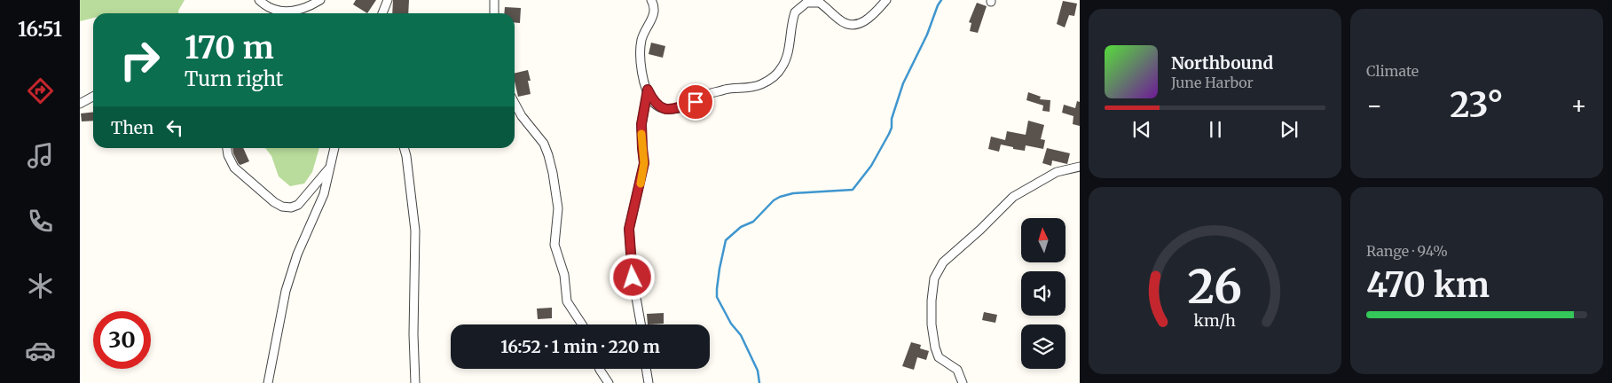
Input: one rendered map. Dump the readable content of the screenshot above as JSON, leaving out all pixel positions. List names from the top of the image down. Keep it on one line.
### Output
{"north":"top","page":{"tabs":"16:51","tile":["Climate",["Range · 94%","470 km"]],"turn":["170 m","Turn right"],"song":["Northbound","June Harbor"],"heat":["−","23°","+"],"then":"Then","limit":"30","trip":"16:52 · 1 min · 220 m","gauge":["26","km/h"]}}
